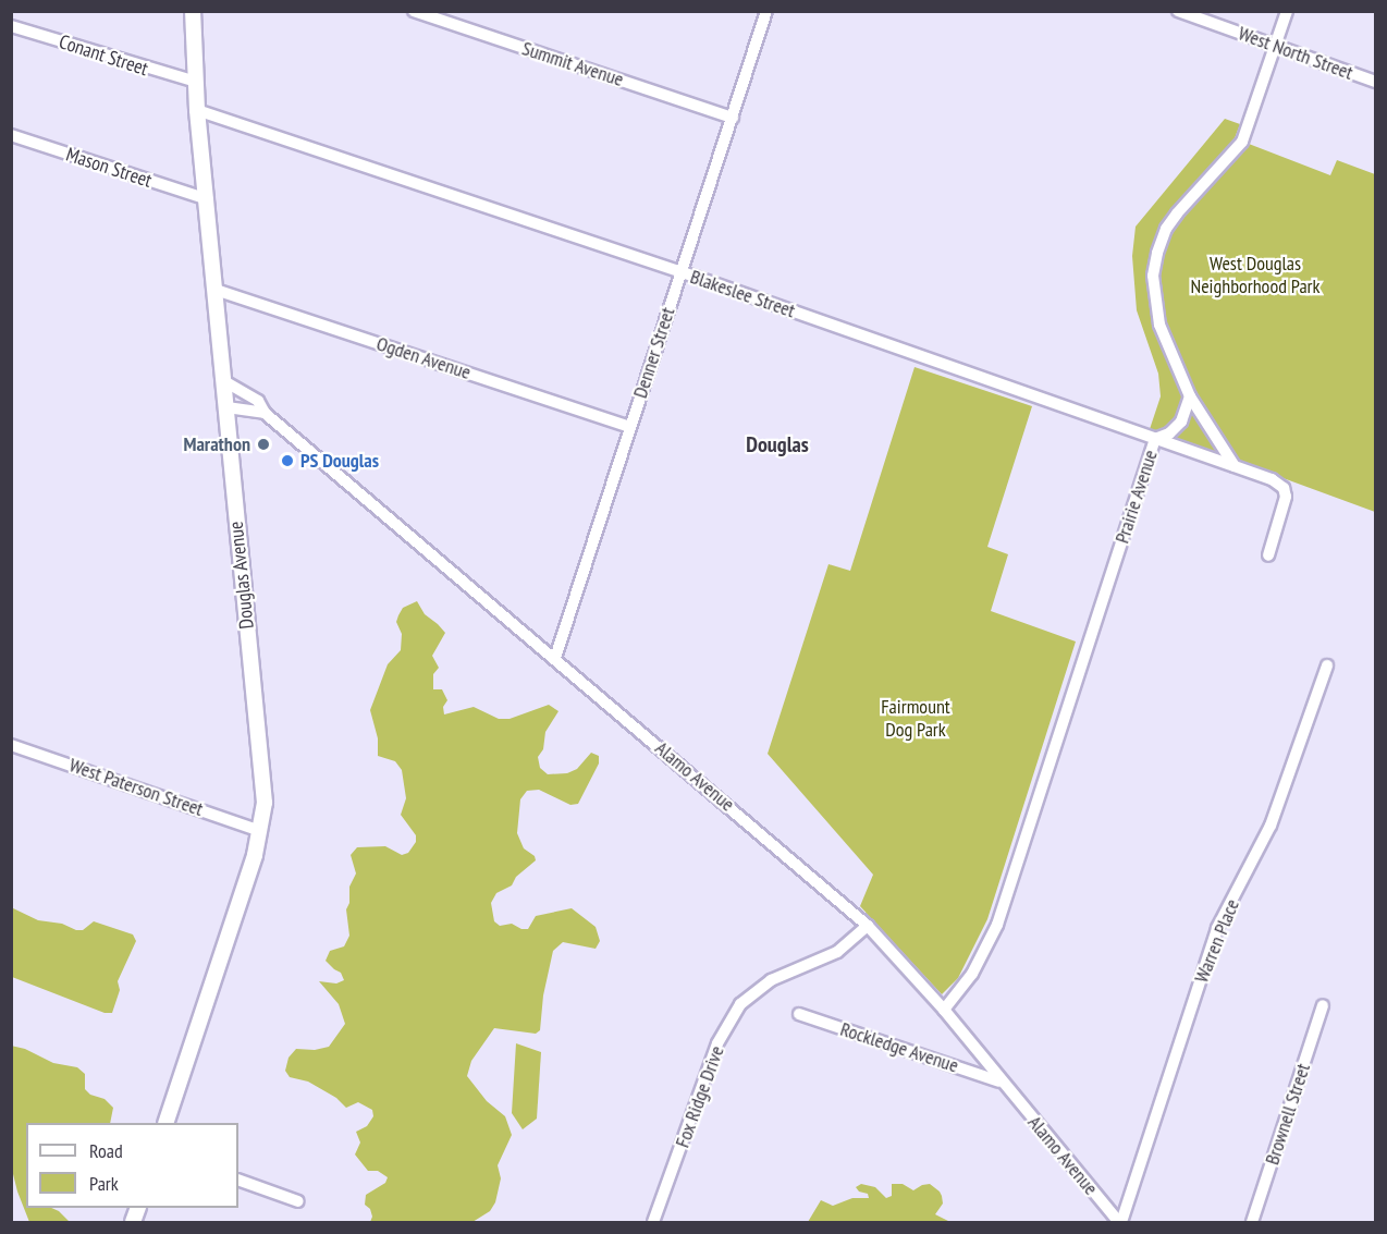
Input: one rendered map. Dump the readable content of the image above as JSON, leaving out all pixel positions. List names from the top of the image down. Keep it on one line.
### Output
{"streets":{"main road":["Douglas Avenue"],"street":["West North Street","Conant Street","Summit Avenue","Mason Street","Blakeslee Street","Denner Street","Ogden Avenue","Prairie Avenue","Alamo Avenue","West Paterson Street","Warren Place","Rockledge Avenue","Fox Ridge Drive","Brownell Street"]},"crossings":[["Conant Street","Douglas Avenue"],["Summit Avenue","Denner Street"],["Mason Street","Douglas Avenue"],["Blakeslee Street","Denner Street"],["Blakeslee Street","Prairie Avenue"],["Blakeslee Street","Douglas Avenue"],["Denner Street","Ogden Avenue"],["Denner Street","Alamo Avenue"],["Ogden Avenue","Douglas Avenue"],["Prairie Avenue","Alamo Avenue"],["Douglas Avenue","Alamo Avenue"],["Douglas Avenue","West Paterson Street"],["Alamo Avenue","Warren Place"],["Alamo Avenue","Rockledge Avenue"],["Alamo Avenue","Fox Ridge Drive"]],"districts":["Douglas"],"parks":["West Douglas Neighborhood Park","Fairmount Dog Park"],"places":["Marathon","PS Douglas"],"legend":["Road","Park"]}
